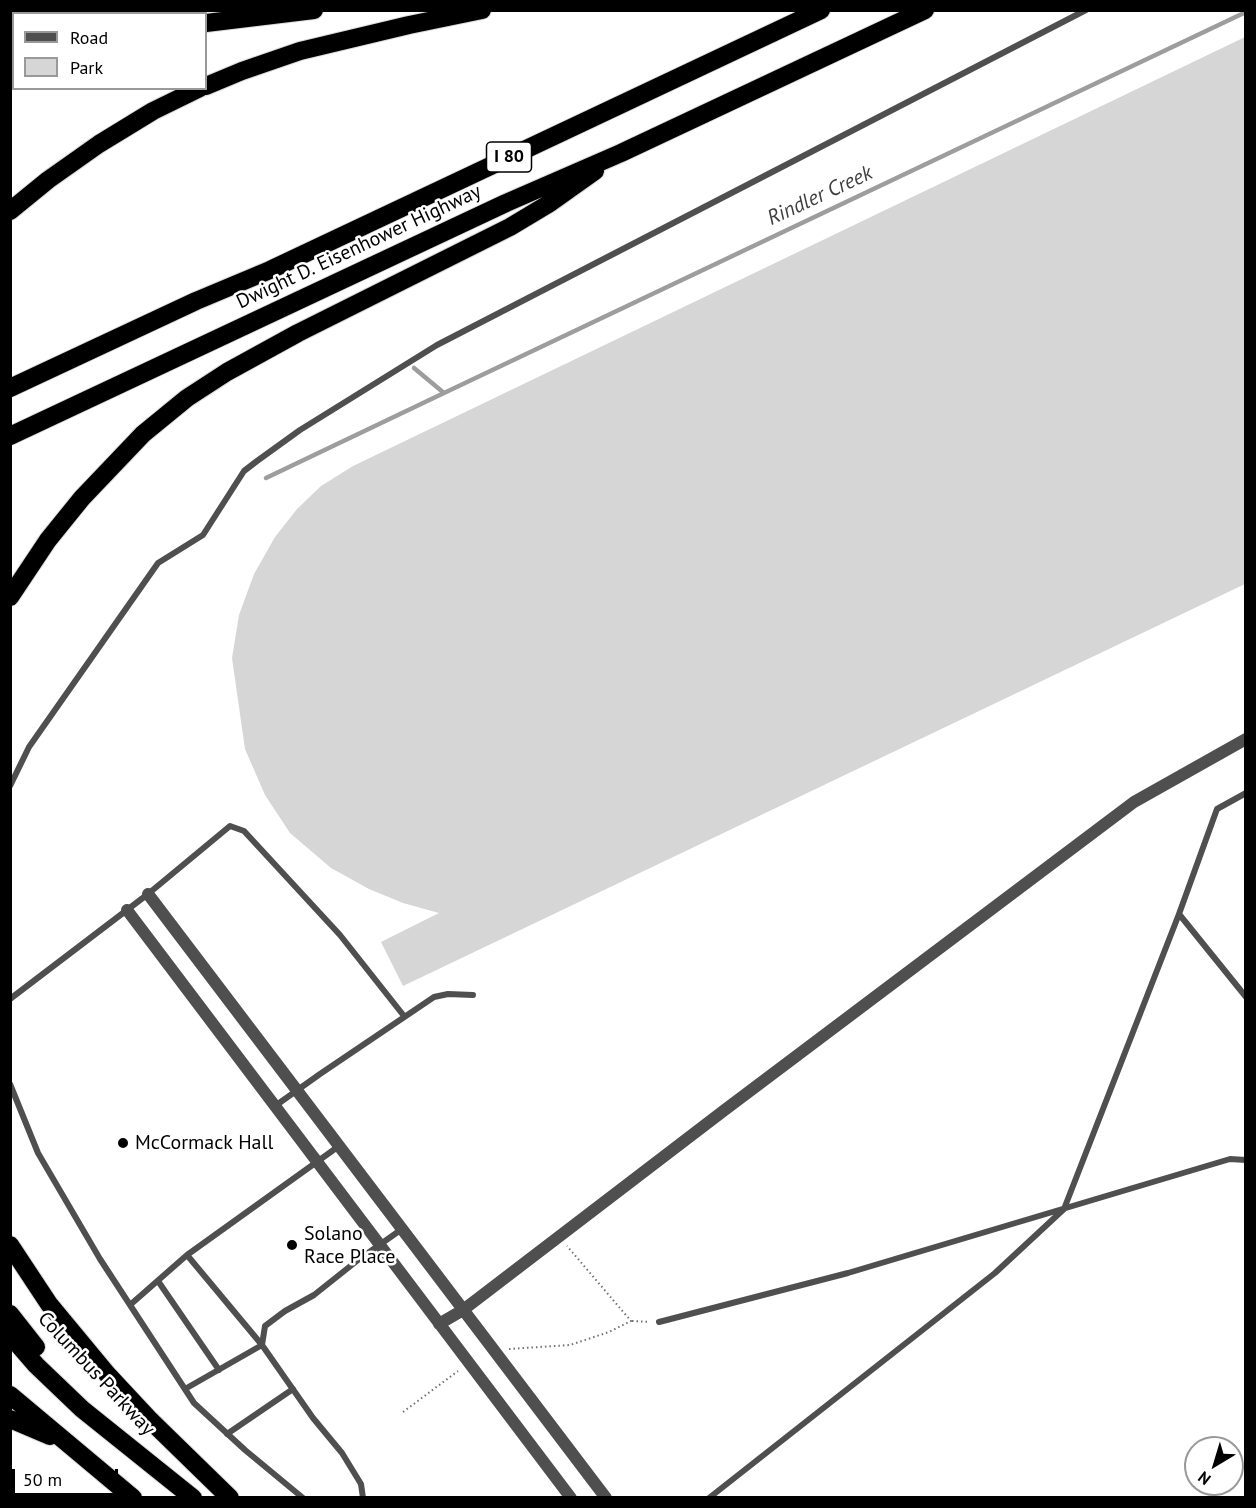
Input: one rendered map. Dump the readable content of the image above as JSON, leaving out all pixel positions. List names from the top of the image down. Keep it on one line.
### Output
{"streets":{"highway":["I 80","Dwight D. Eisenhower Highway","Columbus Parkway"]},"water":["Rindler Creek"],"places":["McCormack Hall","Solano Race Place"],"legend":["Road","Park"],"scale_bar":"50 m","north":"bottom left"}
